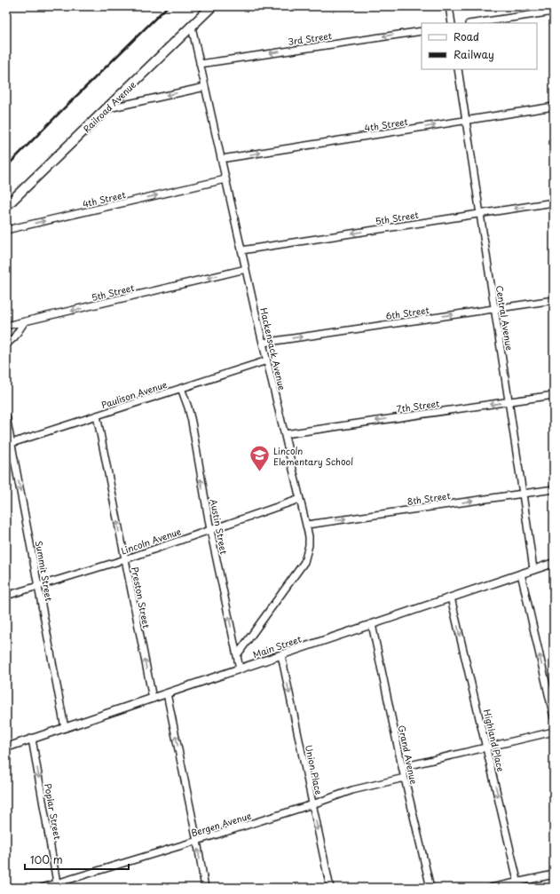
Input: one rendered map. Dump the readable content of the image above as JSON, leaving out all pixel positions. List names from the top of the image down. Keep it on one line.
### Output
{"streets":{"main road":["Railroad Avenue"],"street":["3rd Street","4th Street","5th Street","6th Street","Central Avenue","Hackensack Avenue","Paulison Avenue","7th Street","8th Street","Austin Street","Lincoln Avenue","Summit Street","Preston Street","Main Street","Highland Place","Grand Avenue","Union Place","Poplar Street","Bergen Avenue"]},"crossings":[["3rd Street","Hackensack Avenue"],["Railroad Avenue","Hackensack Avenue"],["4th Street","Central Avenue"],["4th Street","Hackensack Avenue"],["5th Street","Central Avenue"],["5th Street","Hackensack Avenue"],["6th Street","Central Avenue"],["6th Street","Hackensack Avenue"],["Central Avenue","7th Street"],["Central Avenue","8th Street"],["Central Avenue","Main Street"],["Hackensack Avenue","Paulison Avenue"],["Hackensack Avenue","7th Street"],["Hackensack Avenue","8th Street"],["Hackensack Avenue","Austin Street"],["Hackensack Avenue","Lincoln Avenue"],["Paulison Avenue","Austin Street"],["Paulison Avenue","Summit Street"],["Paulison Avenue","Preston Street"],["Austin Street","Lincoln Avenue"],["Austin Street","Main Street"],["Lincoln Avenue","Summit Street"],["Lincoln Avenue","Preston Street"],["Summit Street","Main Street"],["Preston Street","Main Street"],["Main Street","Highland Place"],["Main Street","Grand Avenue"],["Main Street","Union Place"],["Main Street","Poplar Street"],["Grand Avenue","Bergen Avenue"],["Union Place","Bergen Avenue"],["Poplar Street","Bergen Avenue"]],"one_way":["3rd Street","4th Street","5th Street","6th Street","7th Street","8th Street","Austin Street","Summit Street","Preston Street","Highland Place","Union Place","Poplar Street"],"places":{"school or university":["Lincoln Elementary School"]},"legend":["Road","Railway"],"scale_bar":"100 m"}
